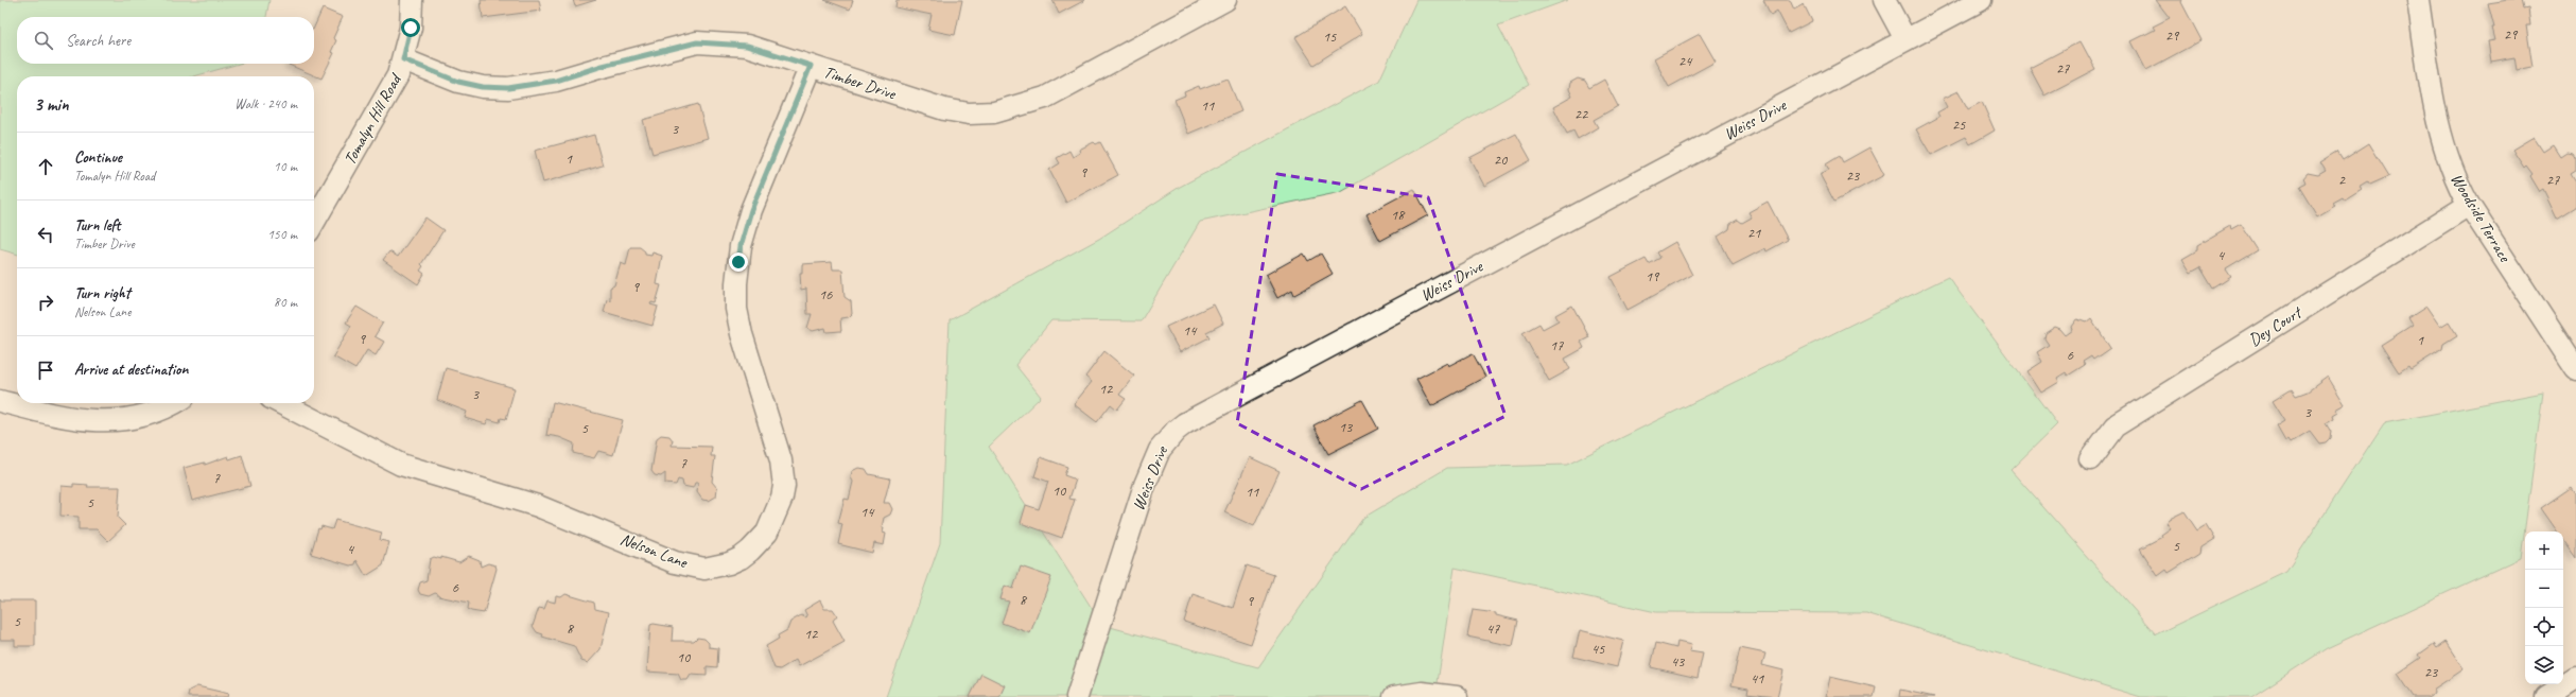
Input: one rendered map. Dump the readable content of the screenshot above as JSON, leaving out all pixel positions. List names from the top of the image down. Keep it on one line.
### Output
{"streets":{"street":["Timber Drive","Tomalyn Hill Road","Weiss Drive","Woodside Terrace","Dey Court","Nelson Lane"]},"crossings":[["Timber Drive","Tomalyn Hill Road"],["Timber Drive","Nelson Lane"],["Woodside Terrace","Dey Court"]],"house_numbers":["29","29","15","24","27","11","22","25","3","1","20","9","23","2","27","18","21","4","19","9","16","14","9","1","17","6","12","3","3","13","5","7","7","10","11","5","14","5","4","6","8","9","5","8","47","12","45","10","43","23","41"],"page":{"search":"Search here","heading":["3 min","Walk · 240 m"],"list":[["Continue","Tomalyn Hill Road","10 m"],["Turn left","Timber Drive","150 m"],["Turn right","Nelson Lane","80 m"],"Arrive at destination"],"map_buttons":["+","−"]}}
